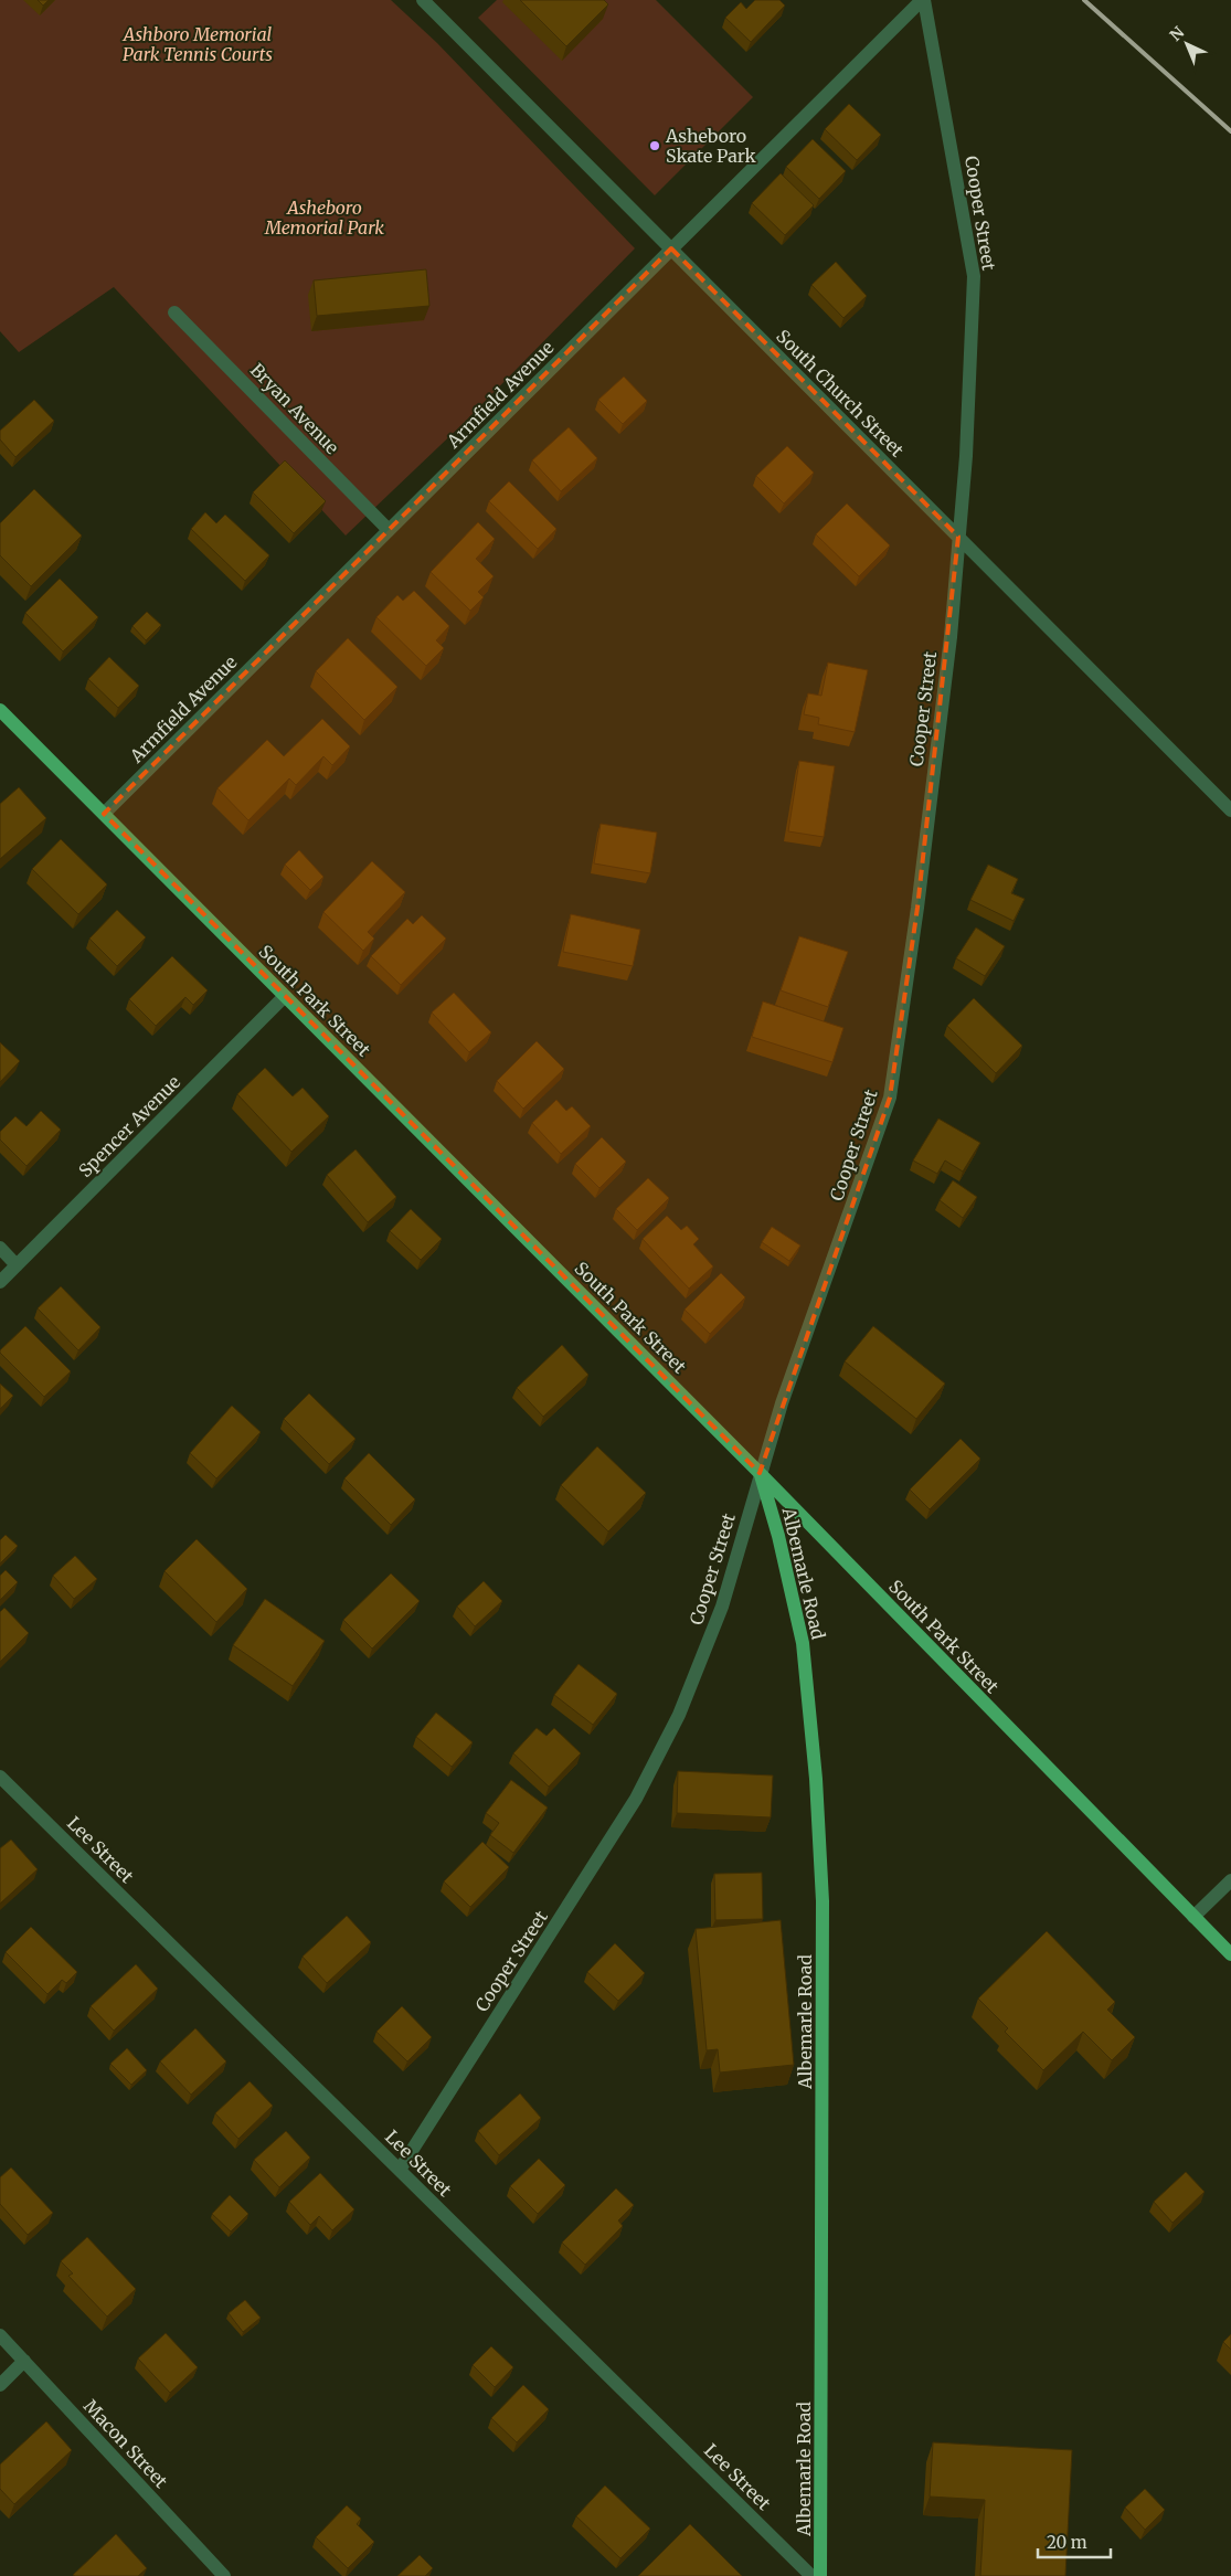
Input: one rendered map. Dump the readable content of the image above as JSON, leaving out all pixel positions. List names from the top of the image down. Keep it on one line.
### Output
{"streets":{"main road":["South Park Street","Albemarle Road"],"street":["Cooper Street","South Church Street","Armfield Avenue","Bryan Avenue","Spencer Avenue","Lee Street","Macon Street"]},"crossings":[["Cooper Street","South Church Street"],["Cooper Street","Armfield Avenue"],["Cooper Street","South Park Street"],["Cooper Street","Albemarle Road"],["Cooper Street","Lee Street"],["South Church Street","Armfield Avenue"],["Armfield Avenue","Bryan Avenue"],["Armfield Avenue","South Park Street"],["South Park Street","Spencer Avenue"],["South Park Street","Albemarle Road"]],"parks":["Ashboro Memorial Park Tennis Courts","Asheboro Memorial Park"],"places":["Asheboro Skate Park"],"scale_bar":"20 m","north":"top left"}
